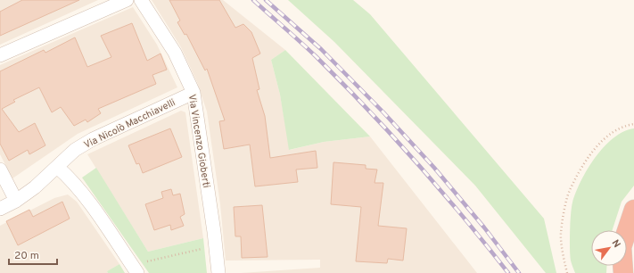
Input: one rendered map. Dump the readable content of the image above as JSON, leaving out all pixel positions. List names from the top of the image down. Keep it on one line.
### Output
{"streets":{"street":["Via Nicolò Macchiavelli","Via Vincenzo Gioberti"]},"crossings":[["Via Nicolò Macchiavelli","Via Vincenzo Gioberti"]],"scale_bar":"20 m","north":"top right"}
